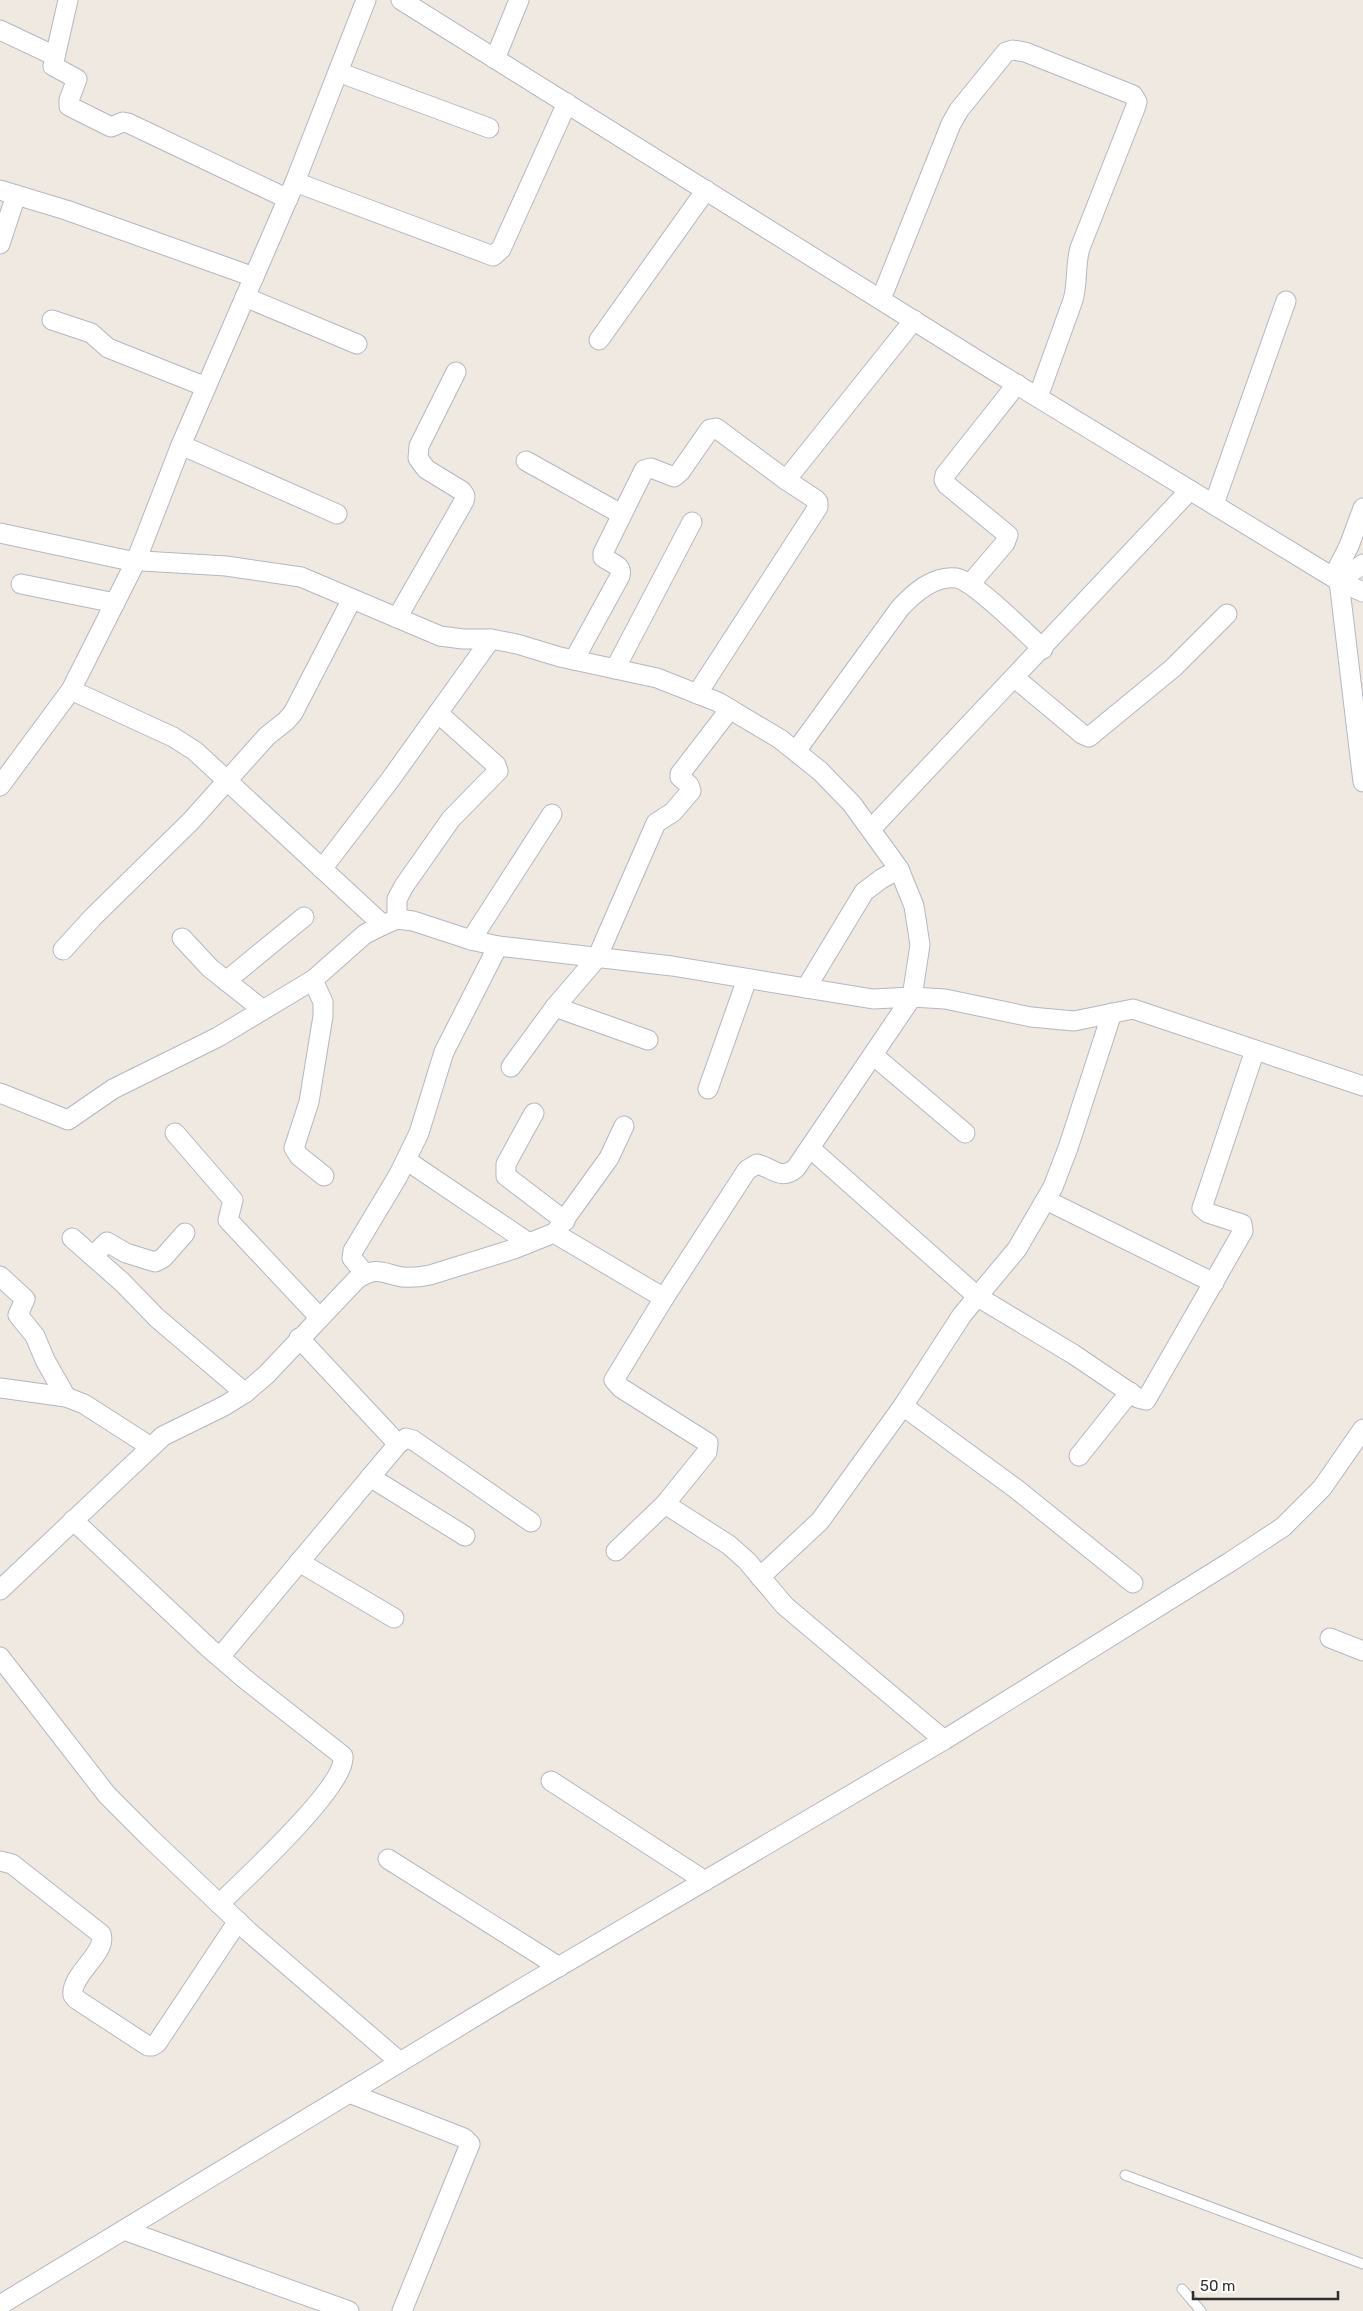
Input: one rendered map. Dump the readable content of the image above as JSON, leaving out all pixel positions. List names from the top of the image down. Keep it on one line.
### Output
{"scale_bar":"50 m"}
